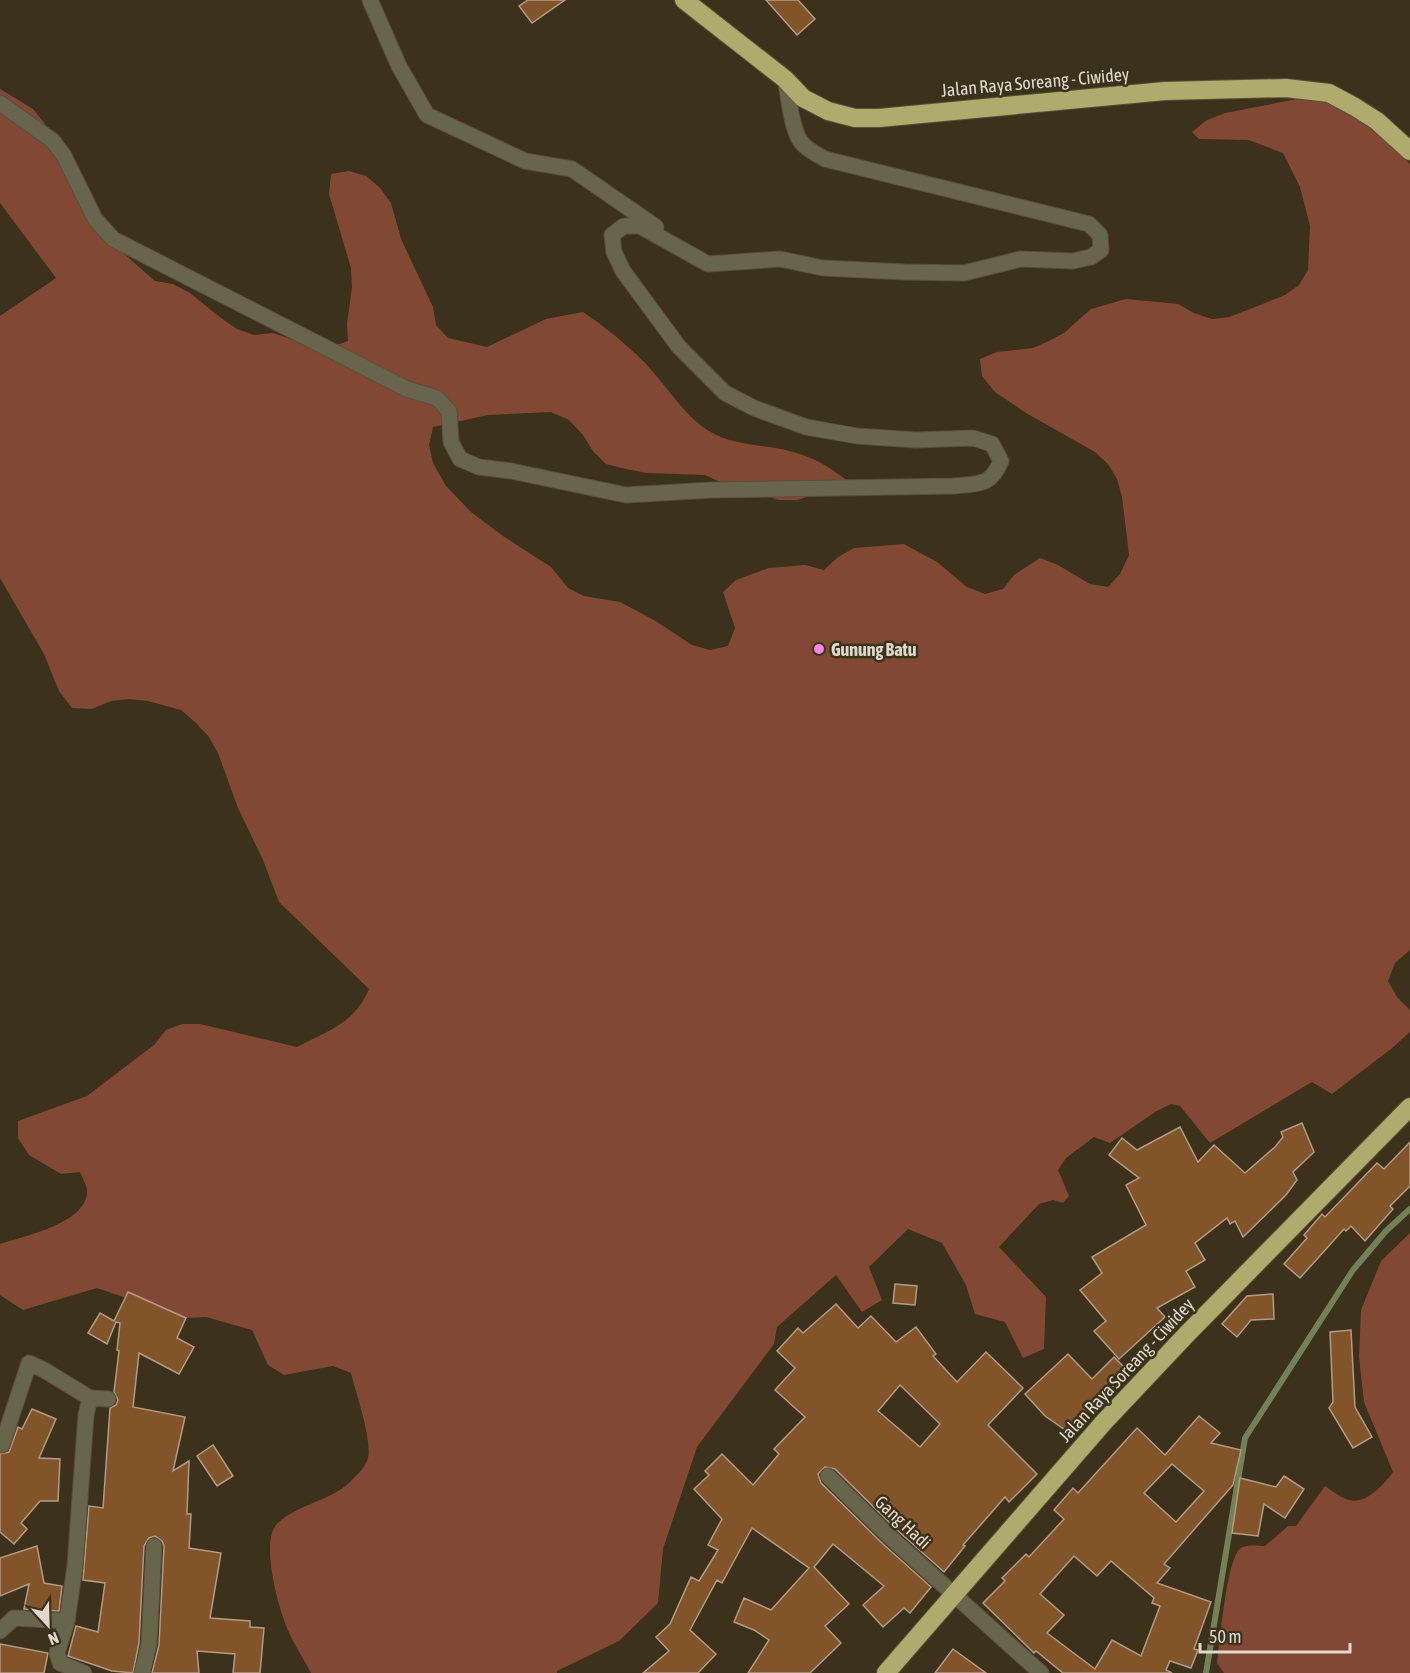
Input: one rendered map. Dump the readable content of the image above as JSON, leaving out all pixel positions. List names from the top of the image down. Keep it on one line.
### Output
{"streets":{"highway":["Jalan Raya Soreang - Ciwidey"],"street":["Gang Hadi"]},"crossings":[["Jalan Raya Soreang - Ciwidey","Gang Hadi"]],"places":["Gunung Batu"],"scale_bar":"50 m","north":"bottom"}
